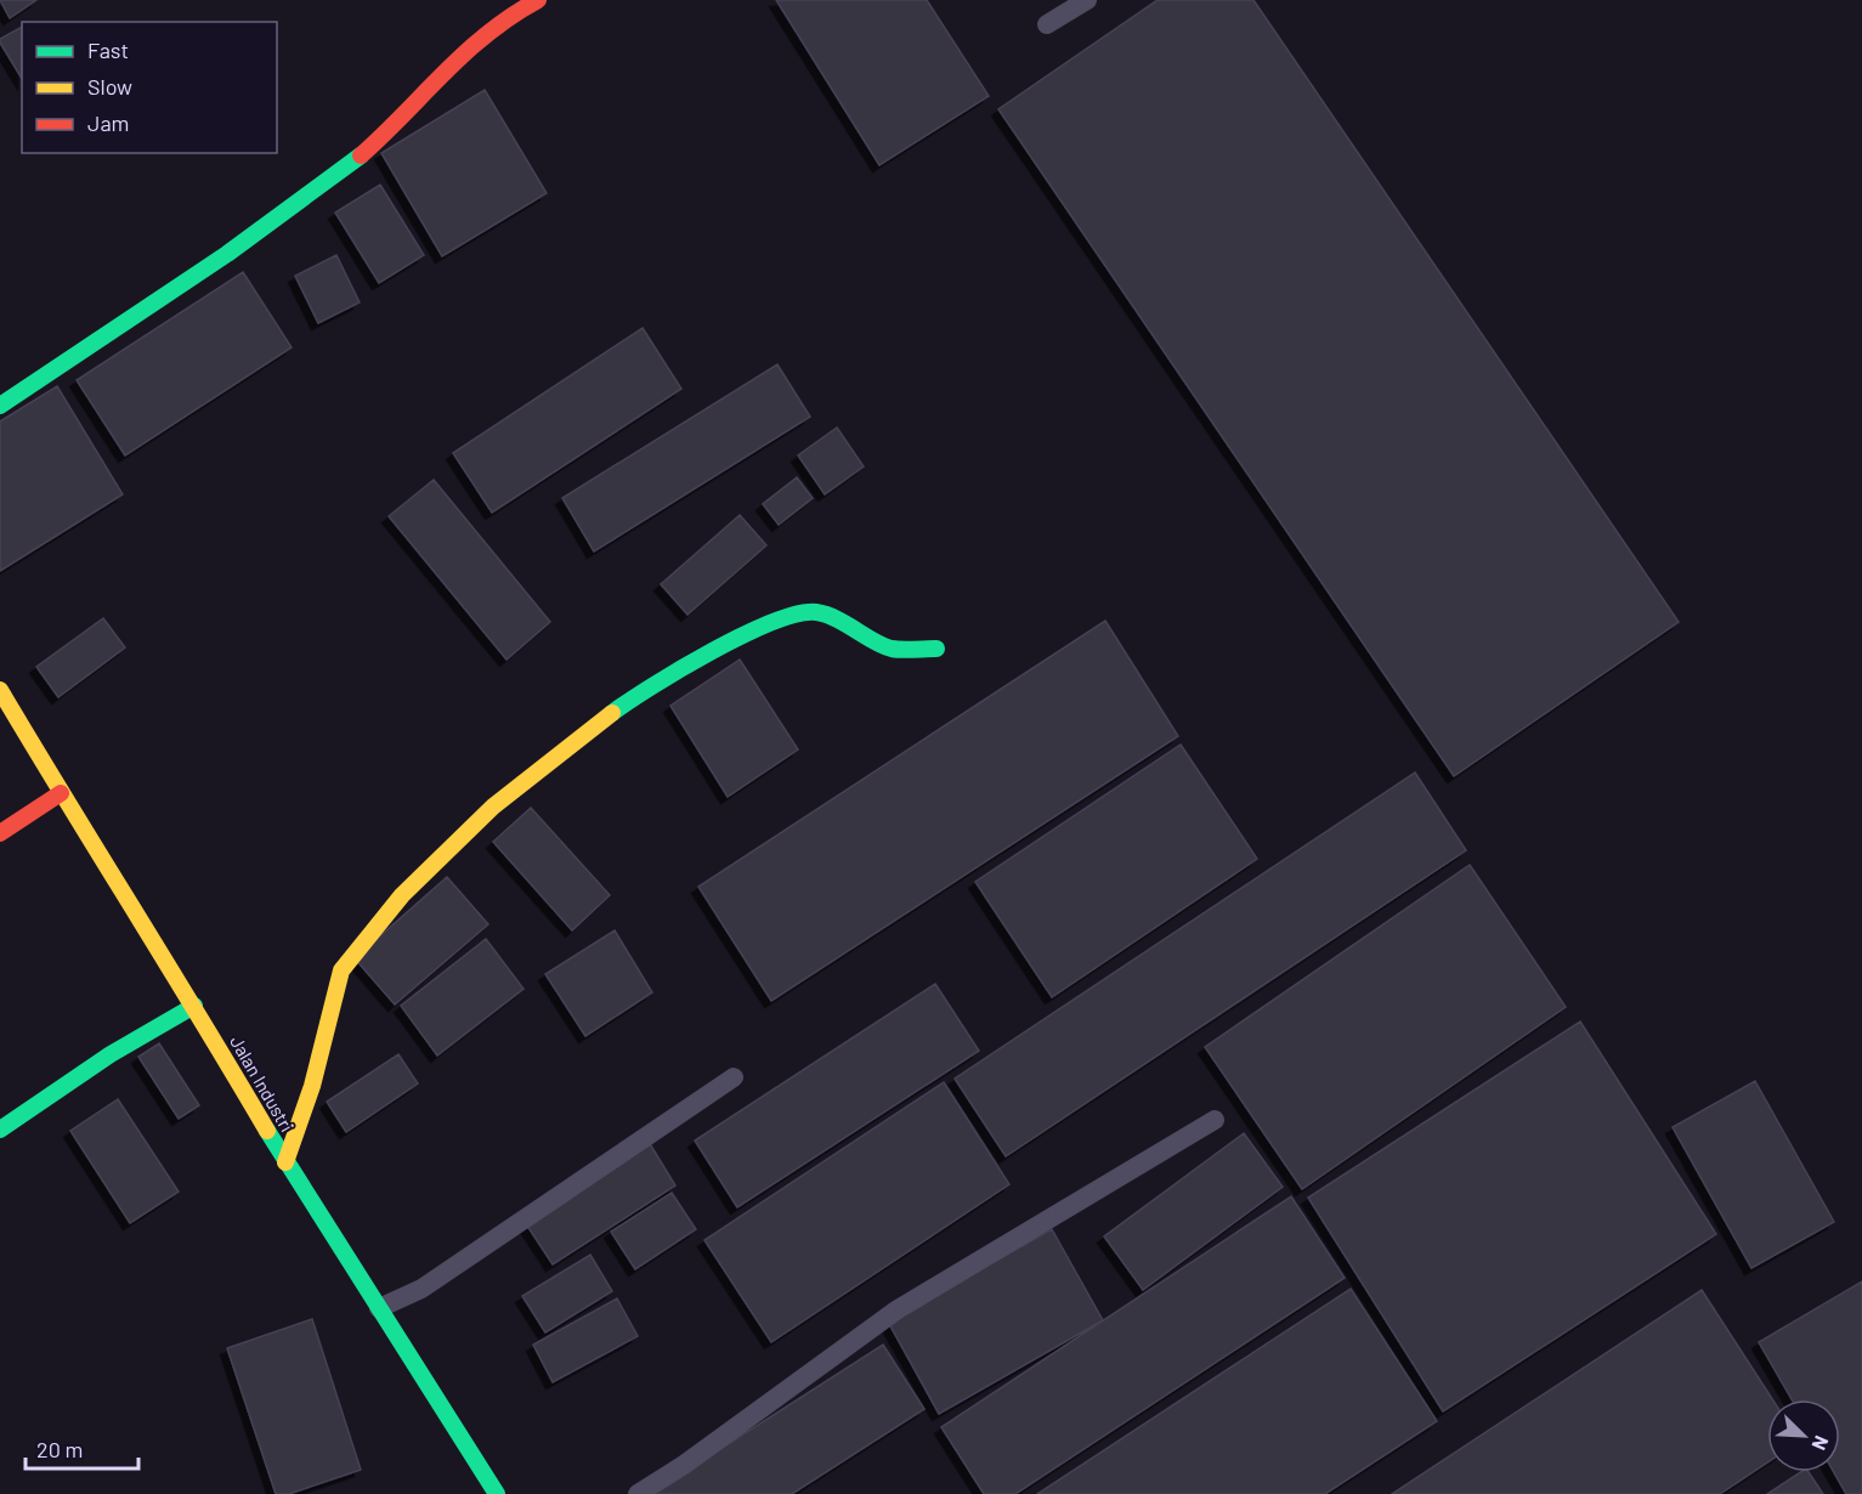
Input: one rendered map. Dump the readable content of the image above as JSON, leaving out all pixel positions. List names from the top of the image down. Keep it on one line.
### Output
{"streets":{"street":["Jalan Industri"]},"legend":["Fast","Slow","Jam"],"scale_bar":"20 m","north":"bottom right"}
